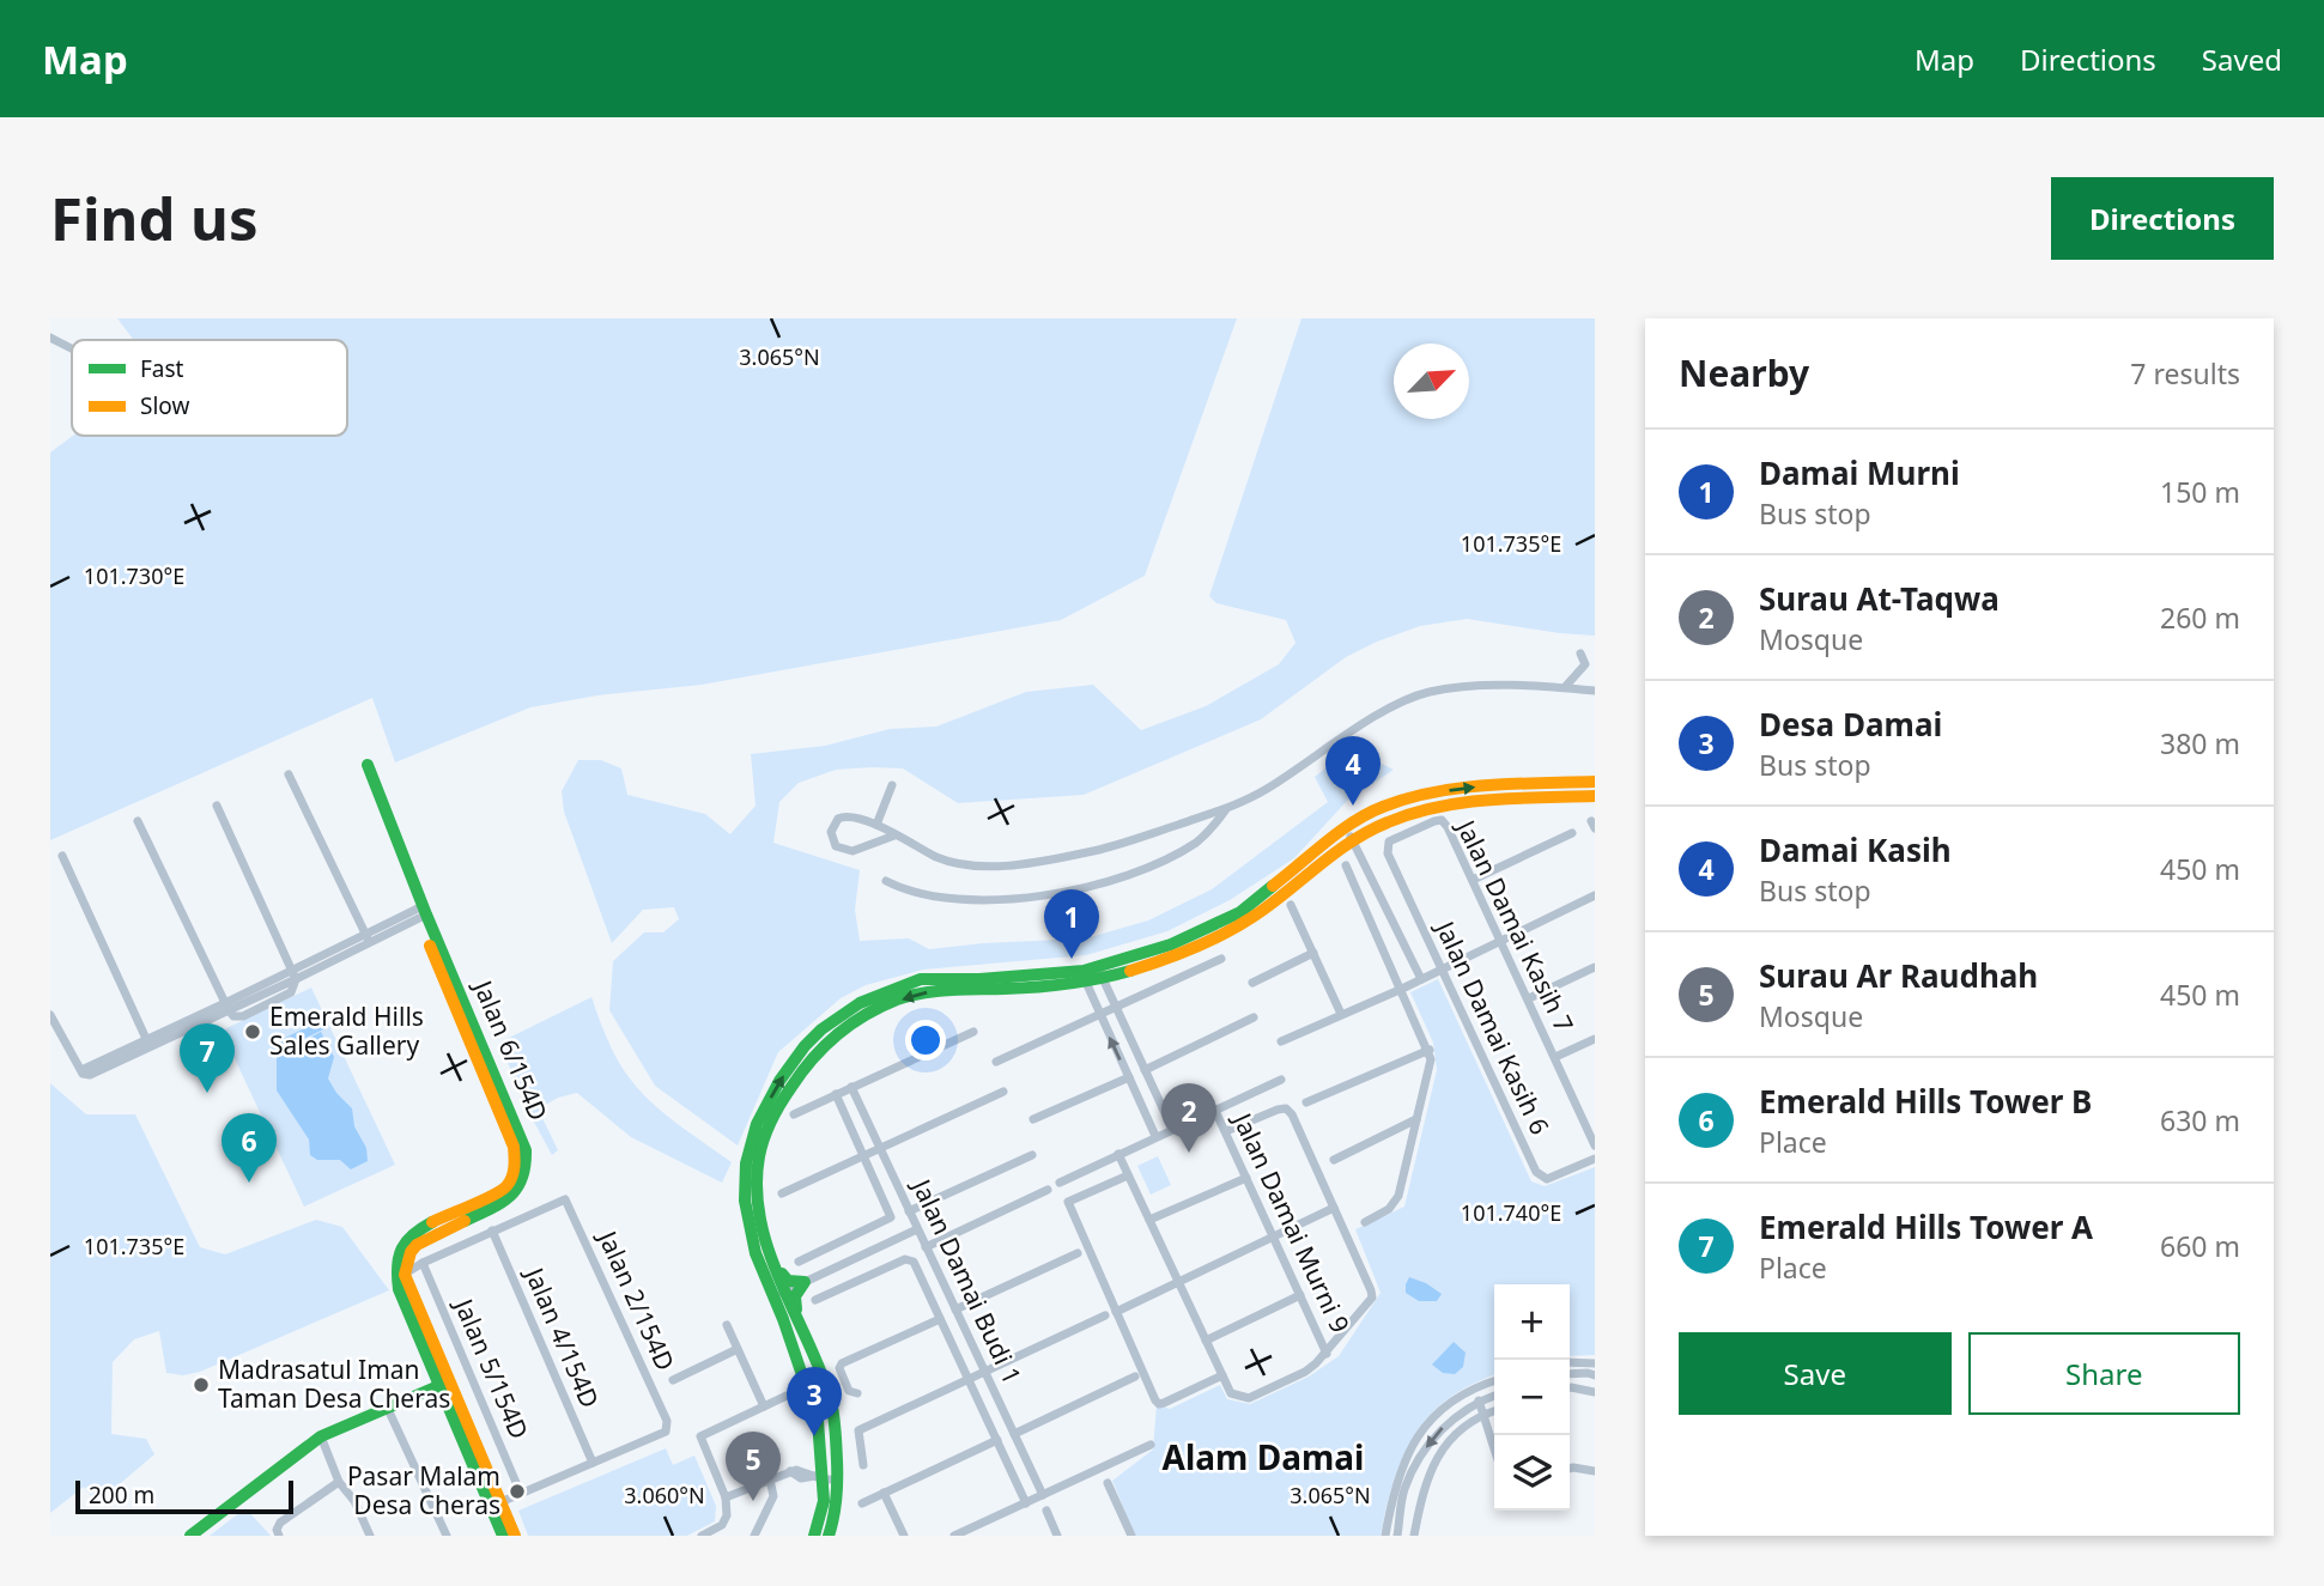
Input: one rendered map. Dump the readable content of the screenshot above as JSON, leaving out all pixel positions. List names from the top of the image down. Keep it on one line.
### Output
{"streets":{"street":["Jalan Damai Kasih 7","Jalan Damai Kasih 6","Jalan 6/154D","Jalan Damai Murni 9","Jalan Damai Budi 1","Jalan 2/154D","Jalan 4/154D","Jalan 5/154D"]},"crossings":[["Jalan Damai Kasih 7","Jalan Damai Kasih 6"],["Jalan 2/154D","Jalan 4/154D"]],"districts":["Alam Damai"],"places":["Emerald Hills Sales Gallery","Madrasatul Iman Taman Desa Cheras","Pasar Malam Desa Cheras"],"legend":["Fast","Slow"],"scale_bar":"200 m","north":"top right","page":{"header":"Map","nav":["Map","Directions","Saved"],"buttons":["Directions",["Save","Share"]],"title":"Find us","heading":["Nearby","7 results"],"list":[{"mark":"1","name":"Damai Murni","note":"Bus stop","value":"150 m"},{"mark":"2","name":"Surau At-Taqwa","note":"Mosque","value":"260 m"},{"mark":"3","name":"Desa Damai","note":"Bus stop","value":"380 m"},{"mark":"4","name":"Damai Kasih","note":"Bus stop","value":"450 m"},{"mark":"5","name":"Surau Ar Raudhah","note":"Mosque","value":"450 m"},{"mark":"6","name":"Emerald Hills Tower B","note":"Place","value":"630 m"},{"mark":"7","name":"Emerald Hills Tower A","note":"Place","value":"660 m"}],"pins":["4","1","7","2","6","3","5"],"map_buttons":["+","−"],"scale":"200 m"},"coordinates":["3.065°N","101.735°E","101.730°E","101.740°E","3.060°N"]}
